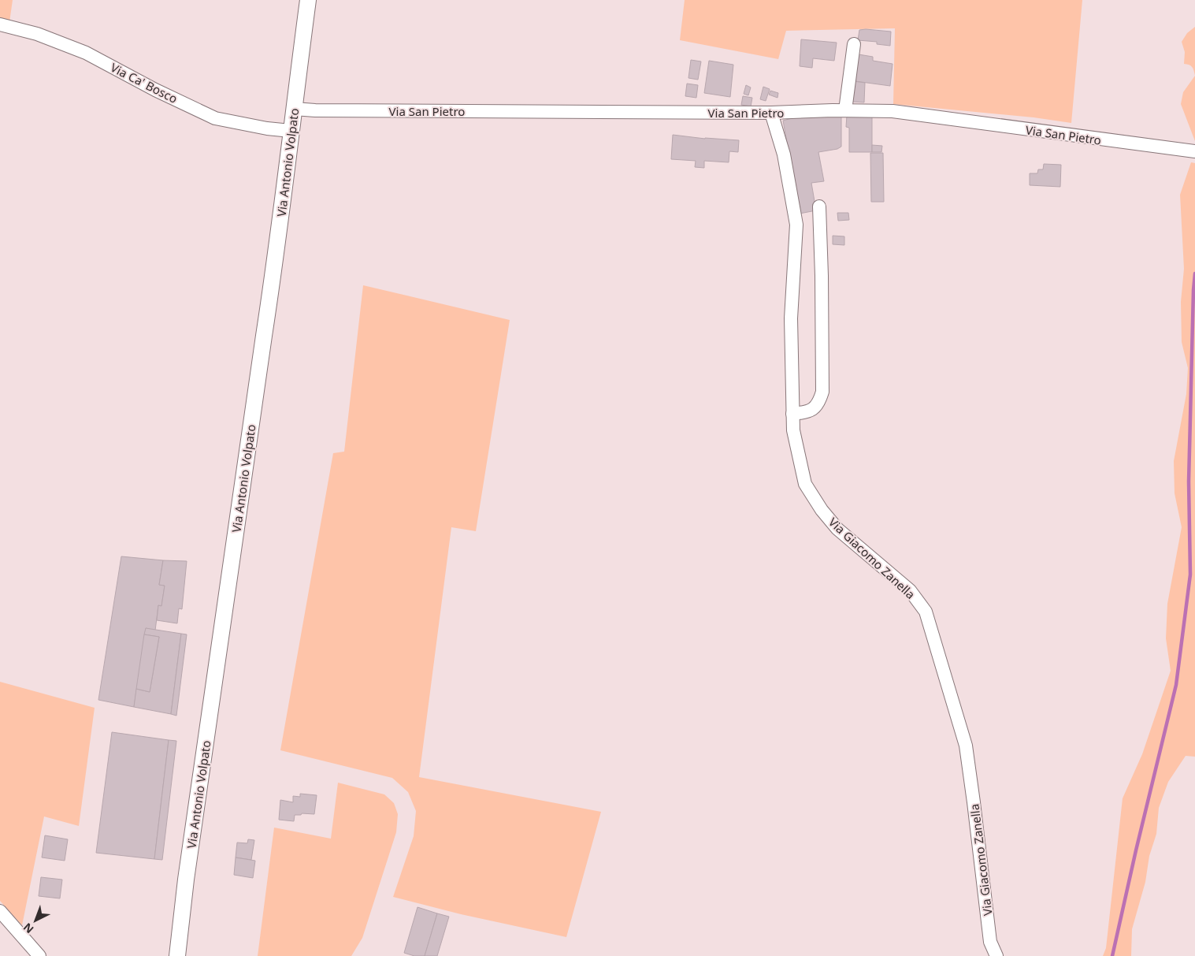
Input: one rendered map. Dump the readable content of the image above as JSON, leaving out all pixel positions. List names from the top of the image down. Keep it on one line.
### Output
{"streets":{"street":["Via Ca' Bosco","Via San Pietro","Via Antonio Volpato","Via Giacomo Zanella"]},"crossings":[["Via Ca' Bosco","Via Antonio Volpato"],["Via San Pietro","Via Antonio Volpato"],["Via San Pietro","Via Giacomo Zanella"]],"north":"bottom left"}
